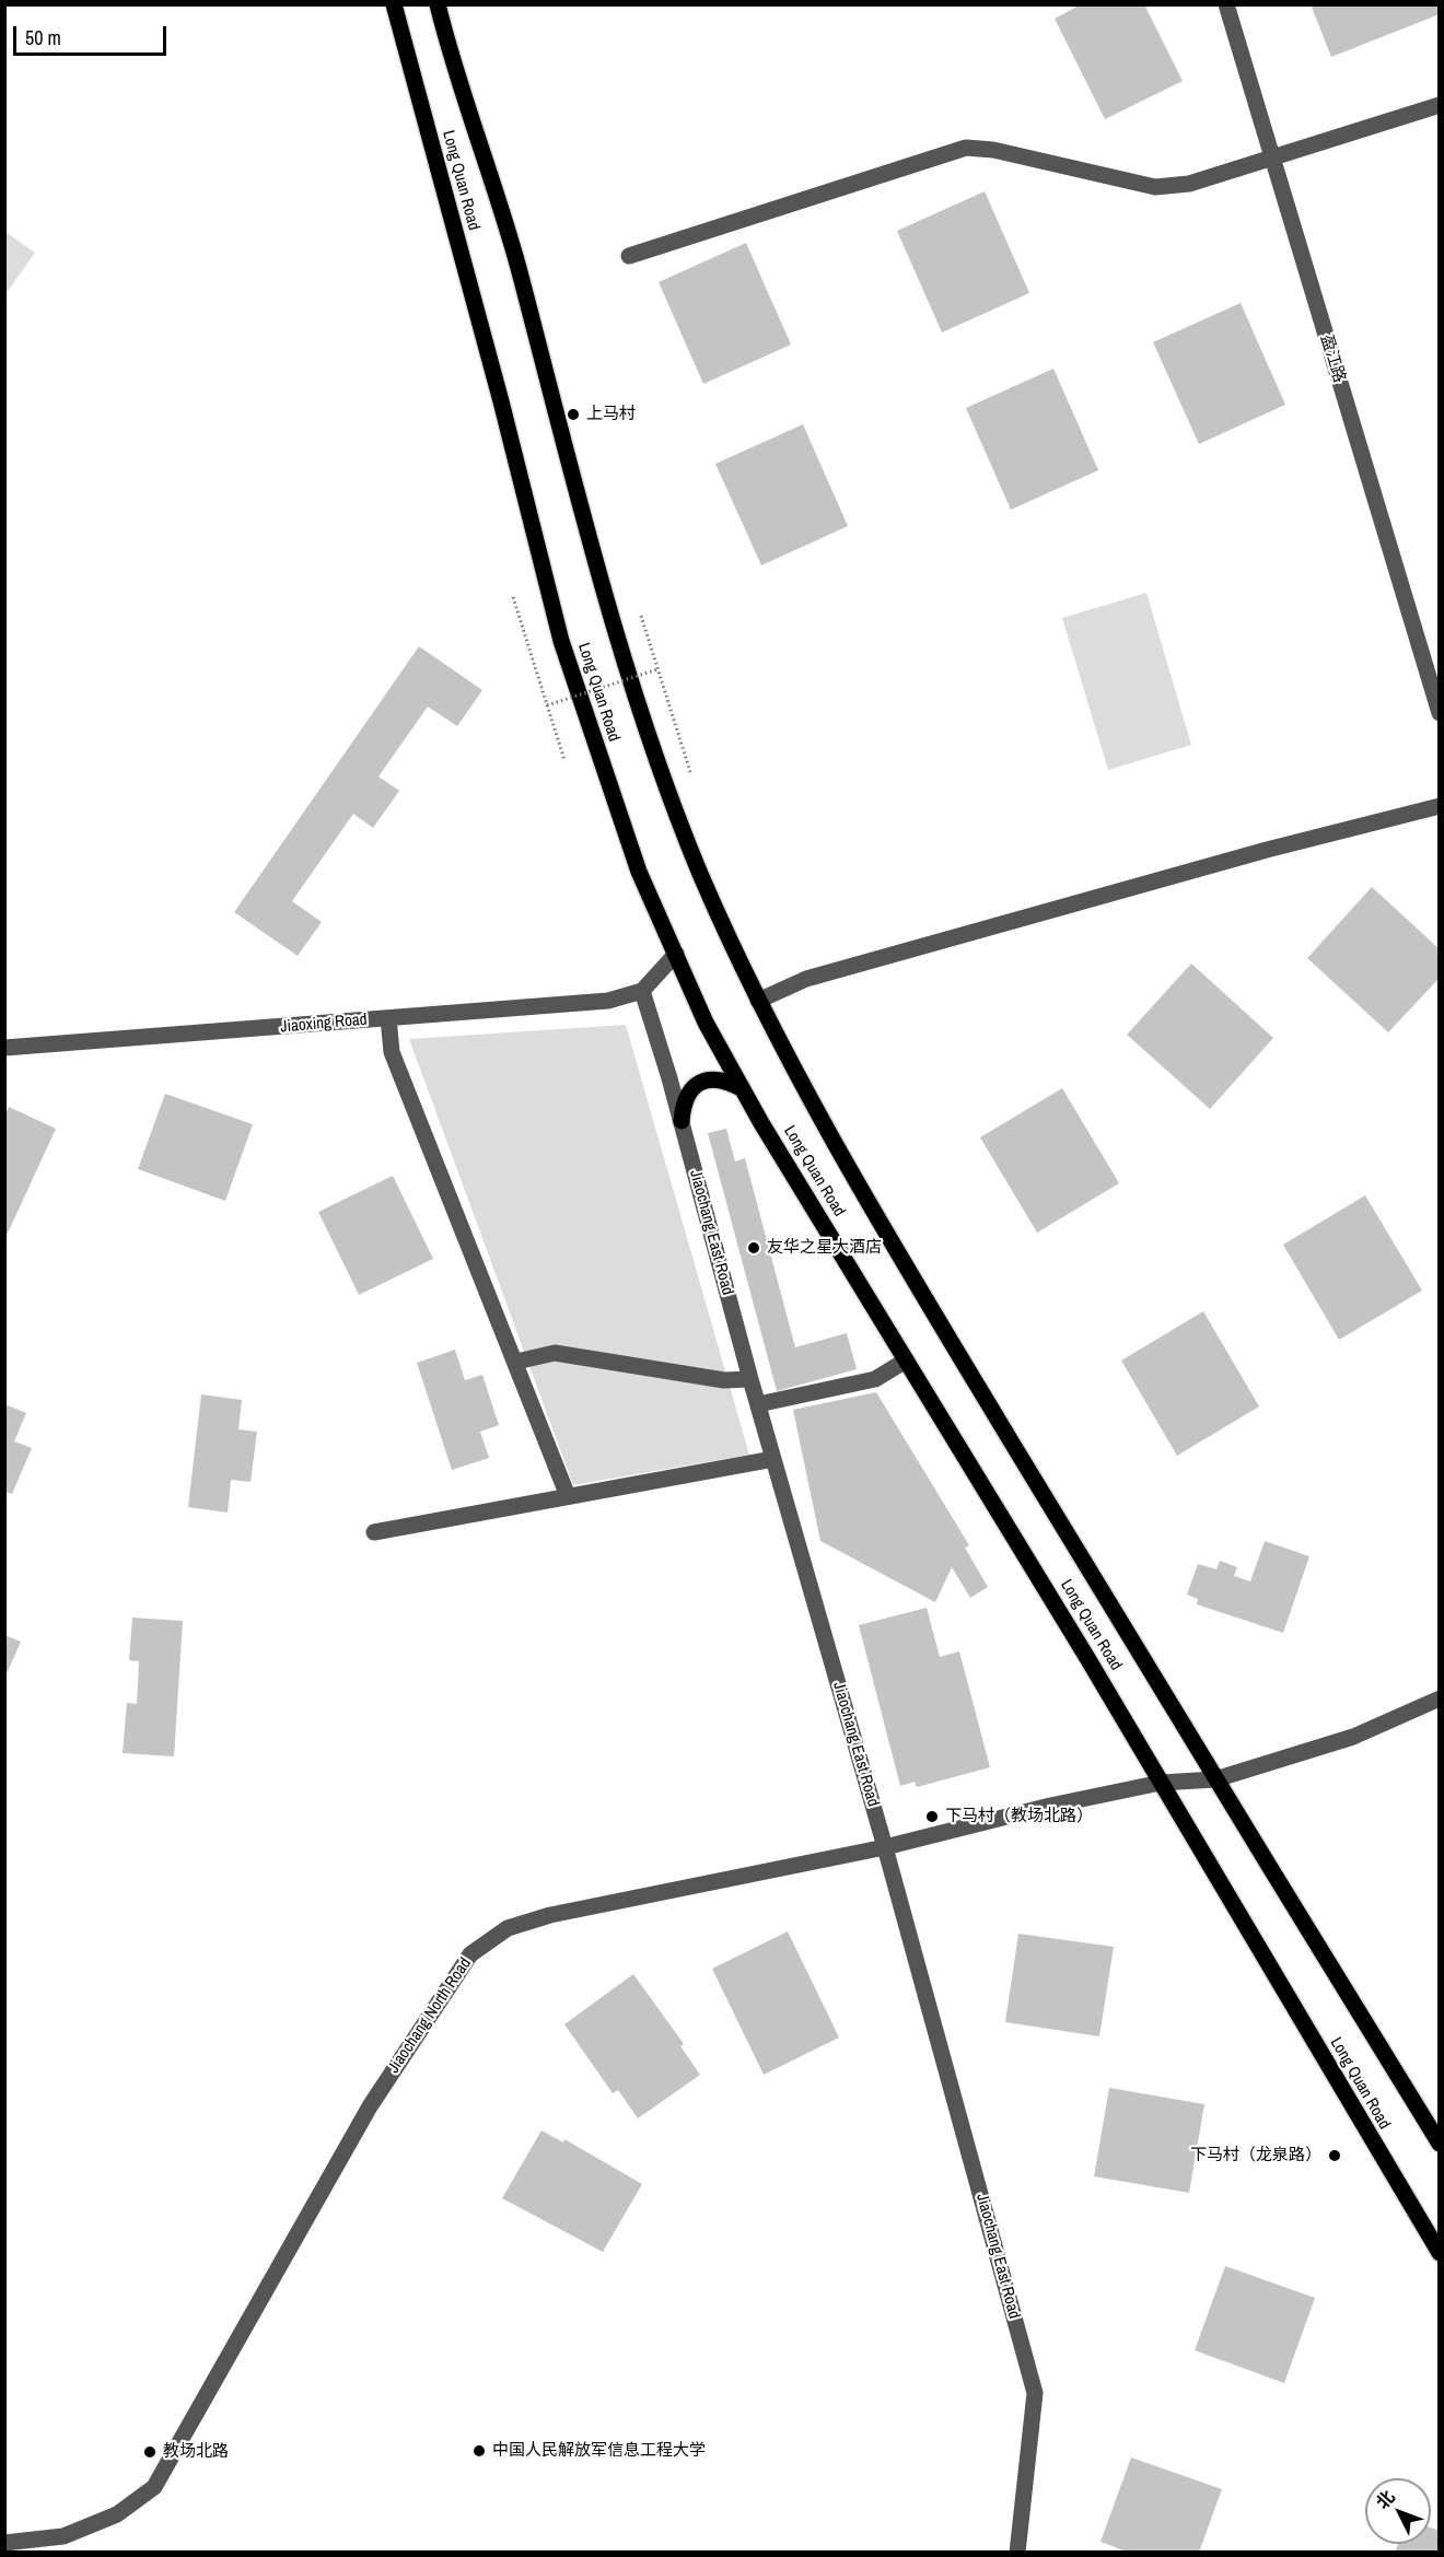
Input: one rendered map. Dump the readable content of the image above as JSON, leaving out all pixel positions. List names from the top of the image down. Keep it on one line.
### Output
{"streets":{"main road":["Long Quan Road"],"street":["盈江路","Jiaoxing Road","Jiaochang East Road","Jiaochang North Road"]},"crossings":[["Long Quan Road","Jiaochang North Road"],["Jiaoxing Road","Jiaochang East Road"],["Jiaochang East Road","Jiaochang North Road"]],"places":["上马村","友华之星大酒店","下马村（教场北路）","下马村（龙泉路）","中国人民解放军信息工程大学","教场北路"],"scale_bar":"50 m","north":"top left"}
